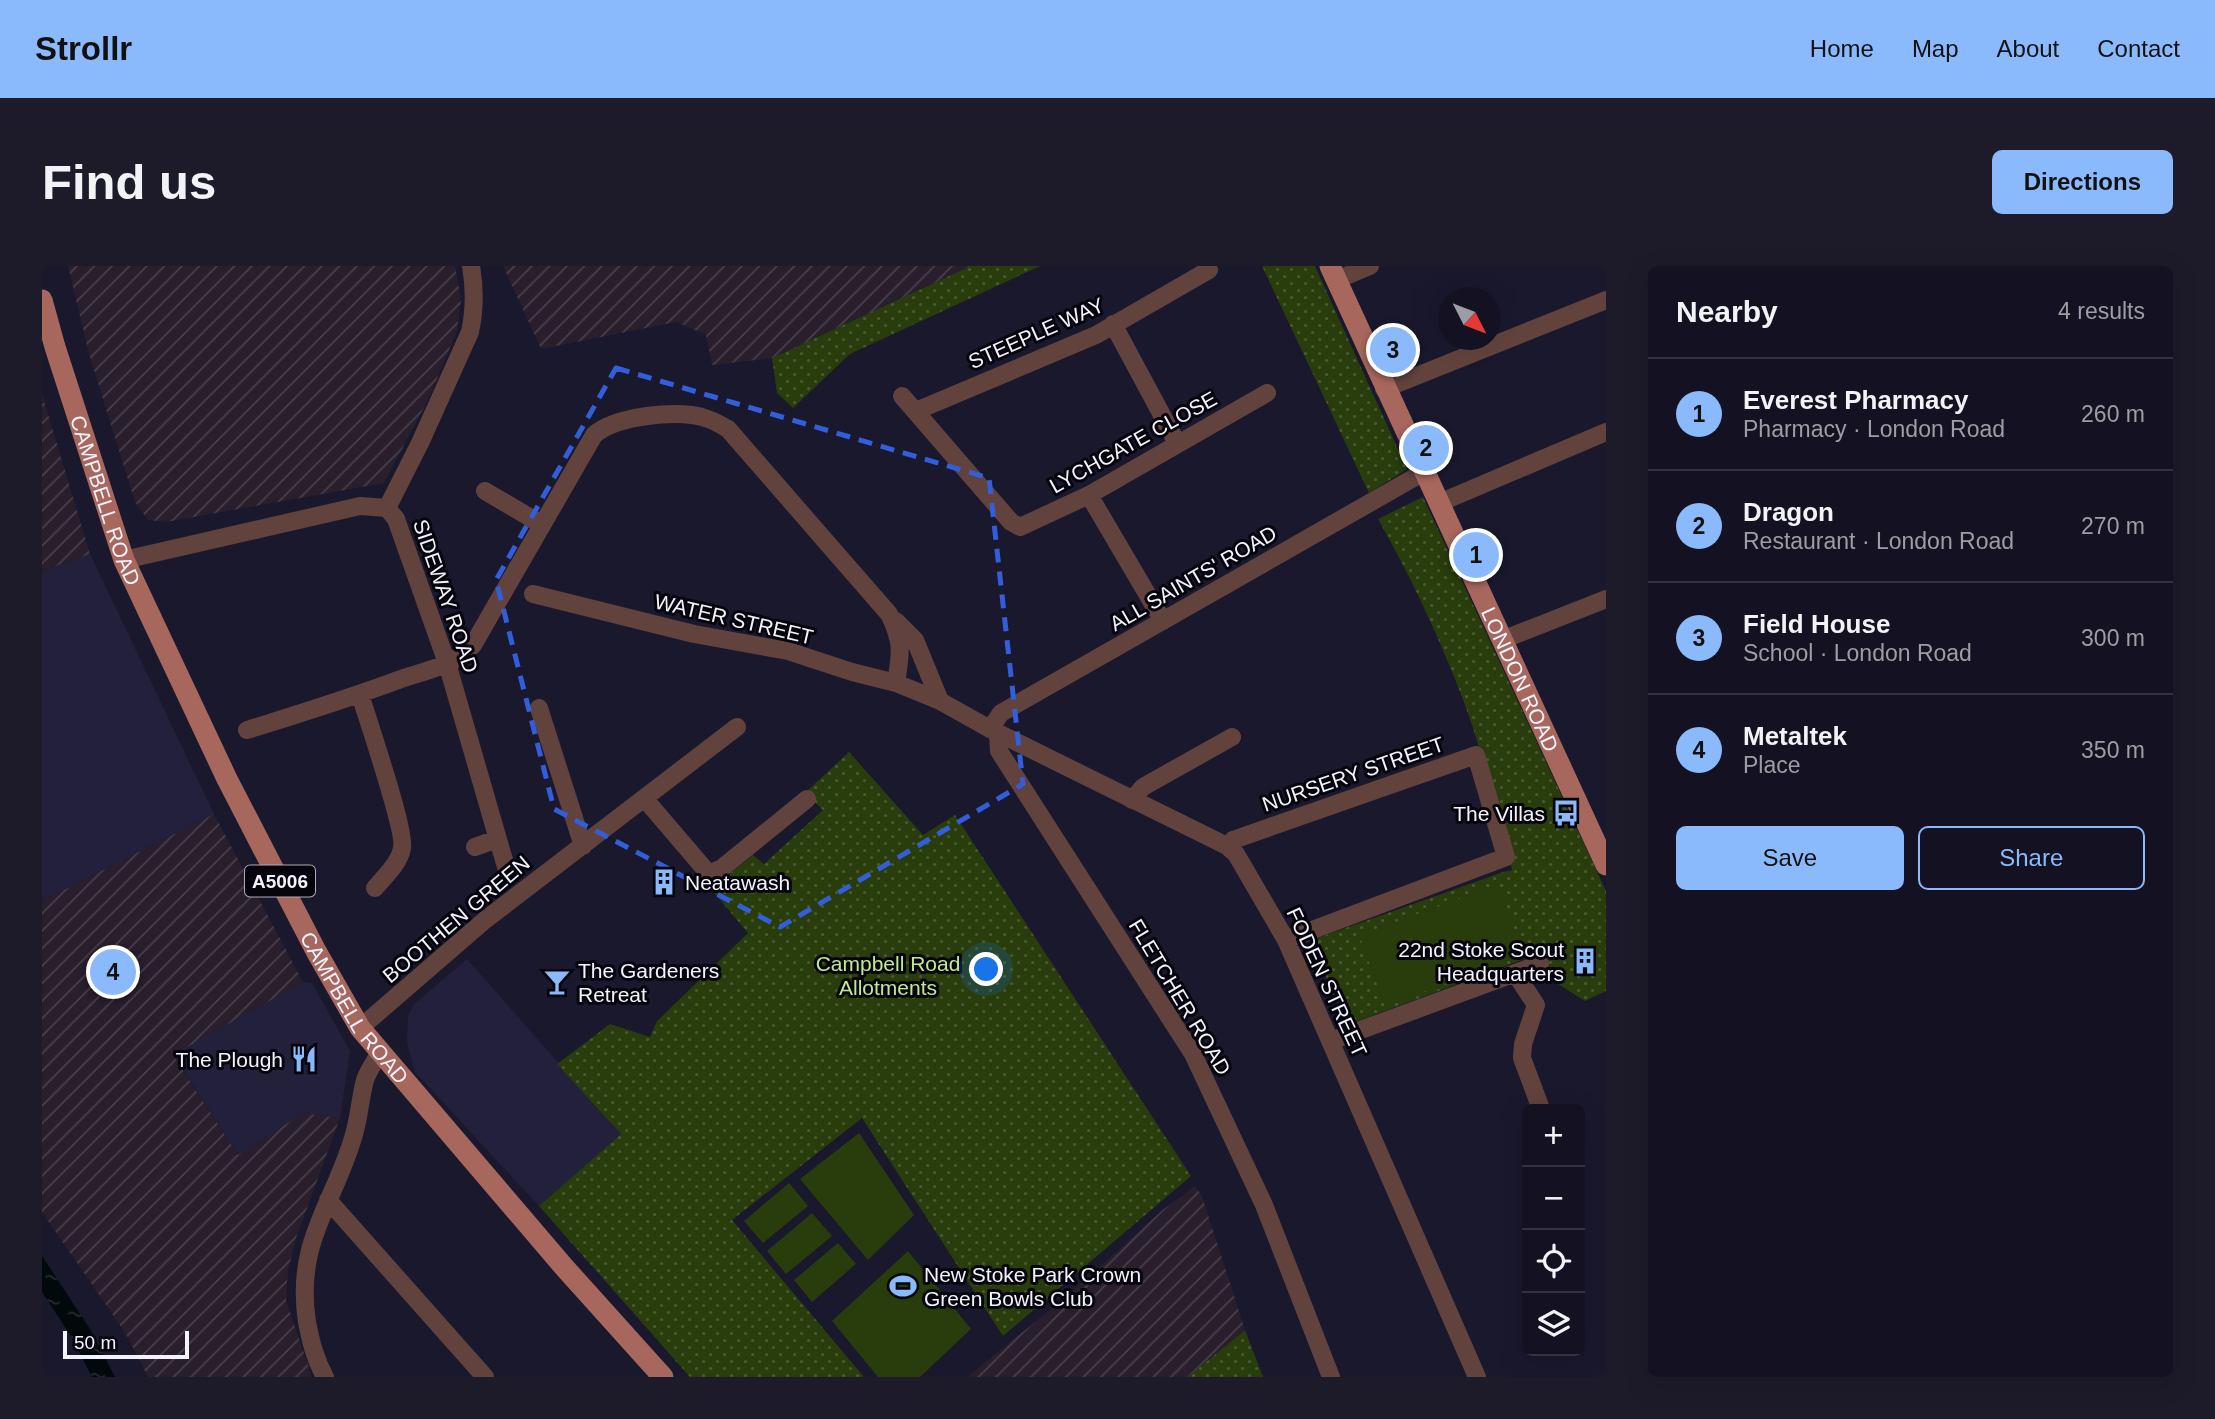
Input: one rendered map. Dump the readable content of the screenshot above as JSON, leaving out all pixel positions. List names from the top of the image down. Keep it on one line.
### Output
{"streets":{"main road":["CAMPBELL ROAD","LONDON ROAD","A5006"],"street":["STEEPLE WAY","LYCHGATE CLOSE","ALL SAINTS' ROAD","SIDEWAY ROAD","WATER STREET","NURSERY STREET","BOOTHEN GREEN","FODEN STREET","FLETCHER ROAD"]},"crossings":[["STEEPLE WAY","LYCHGATE CLOSE"],["CAMPBELL ROAD","SIDEWAY ROAD"],["CAMPBELL ROAD","BOOTHEN GREEN"],["ALL SAINTS' ROAD","WATER STREET"],["ALL SAINTS' ROAD","LONDON ROAD"],["ALL SAINTS' ROAD","FODEN STREET"],["ALL SAINTS' ROAD","FLETCHER ROAD"],["WATER STREET","FODEN STREET"],["WATER STREET","FLETCHER ROAD"],["NURSERY STREET","FODEN STREET"],["FODEN STREET","FLETCHER ROAD"]],"parks":["Campbell Road Allotments"],"places":{"bus stop":["The Villas"],"building":["Neatawash","22nd Stoke Scout Headquarters"],"bar":["The Gardeners Retreat"],"restaurant":["The Plough"],"sports":["New Stoke Park Crown Green Bowls Club"]},"scale_bar":"50 m","north":"bottom right","page":{"header":"Strollr","nav":["Home","Map","About","Contact"],"buttons":["Directions",["Save","Share"]],"title":"Find us","heading":["Nearby","4 results"],"pins":["3","2","1","4"],"list":[{"mark":"1","name":"Everest Pharmacy","note":"Pharmacy · London Road","value":"260 m"},{"mark":"2","name":"Dragon","note":"Restaurant · London Road","value":"270 m"},{"mark":"3","name":"Field House","note":"School · London Road","value":"300 m"},{"mark":"4","name":"Metaltek","note":"Place","value":"350 m"}],"map_buttons":["+","−"],"scale":"50 m"}}
